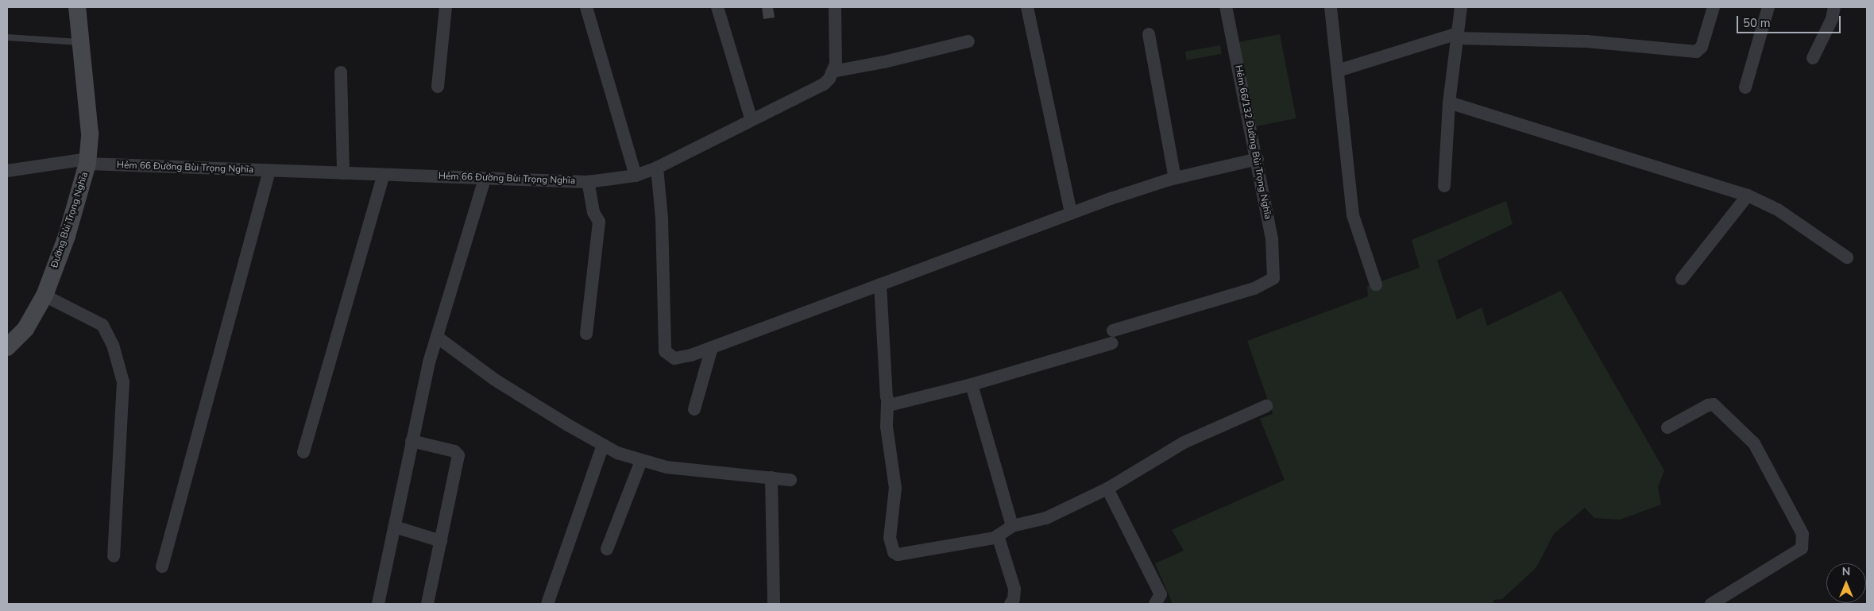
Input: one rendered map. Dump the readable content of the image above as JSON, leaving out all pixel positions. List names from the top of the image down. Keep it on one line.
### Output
{"streets":{"street":["Hẻm 66/132 Đường Bùi Trọng Nghĩa","Hẻm 66 Đường Bùi Trọng Nghĩa","Đường Bùi Trọng Nghĩa"]},"crossings":[["Hẻm 66 Đường Bùi Trọng Nghĩa","Đường Bùi Trọng Nghĩa"]],"scale_bar":"50 m","north":"top"}
